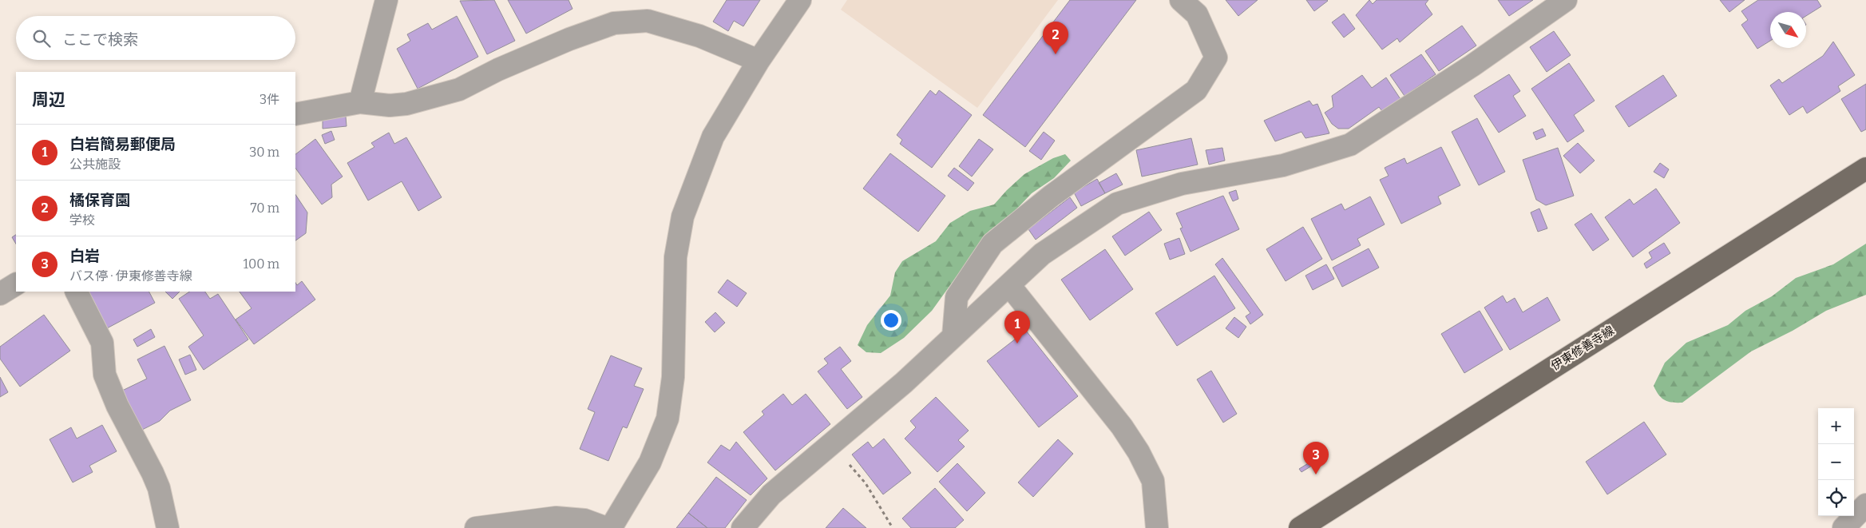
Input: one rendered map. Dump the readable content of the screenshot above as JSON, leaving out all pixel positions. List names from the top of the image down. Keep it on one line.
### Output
{"streets":{"main road":["伊東修善寺線"]},"north":"bottom right","page":{"search":"ここで検索","pins":["2","1","3"],"heading":["周辺","3件"],"list":[{"mark":"1","name":"白岩簡易郵便局","note":"公共施設","value":"30 m"},{"mark":"2","name":"橘保育園","note":"学校","value":"70 m"},{"mark":"3","name":"白岩","note":"バス停 · 伊東修善寺線","value":"100 m"}],"map_buttons":["+","−"]}}
